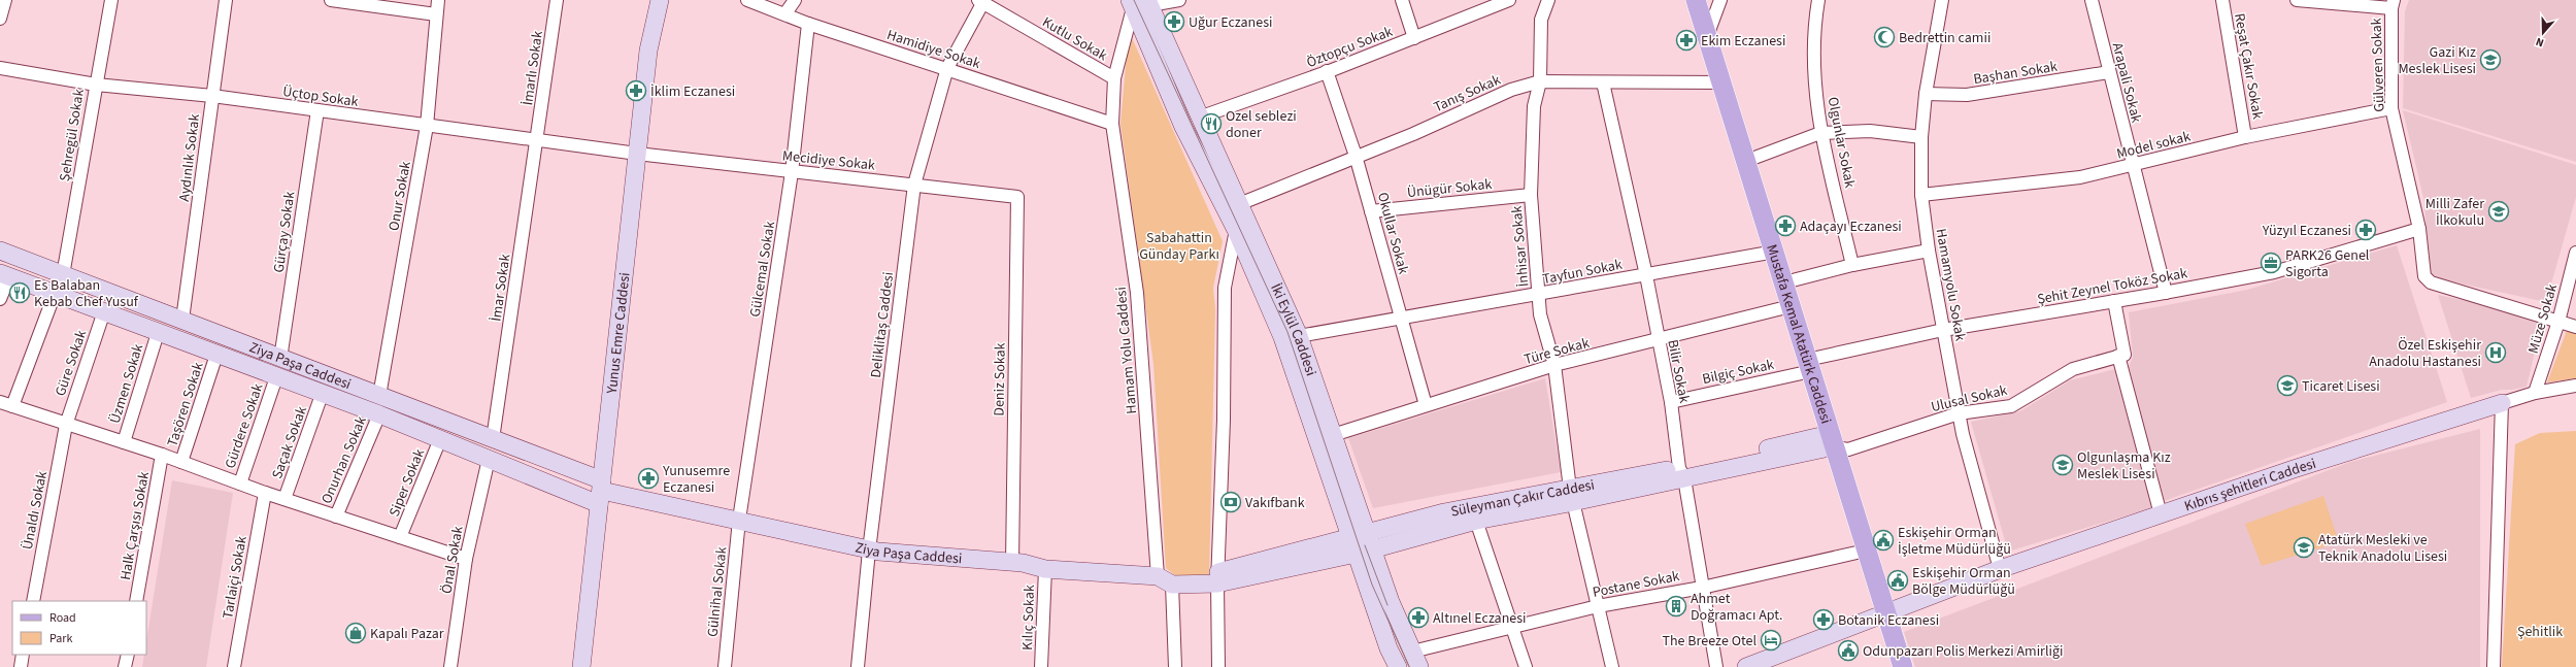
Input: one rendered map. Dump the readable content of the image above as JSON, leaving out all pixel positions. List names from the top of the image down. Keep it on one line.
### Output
{"streets":{"main road":["İki Eylül Caddesi","Yunus Emre Caddesi","Mustafa Kemal Atatürk Caddesi","Ziya Paşa Caddesi","Kıbrıs şehitleri Caddesi","Süleyman Çakır Caddesi"],"street":["Kutlu Sokak","Öztopçu Sokak","Hamidiye Sokak","Gülveren Sokak","Reşat Çakır Sokak","İmarlı Sokak","Başhan Sokak","Arapali Sokak","Tanış Sokak","Üçtop Sokak","Şehregül Sokak","Olgunlar Sokak","Model sokak","Aydınlık Sokak","Mecidiye Sokak","Ünügür Sokak","Onur Sokak","Gürçay Sokak","Okullar Sokak","İnhisar Sokak","Gülcemal Sokak","Tayfun Sokak","Hamamyolu Sokak","Şehit Zeynel Toköz Sokak","İmar Sokak","Müze Sokak","Deliklitaş Caddesi","Hamam Yolu Caddesi","Türe Sokak","Güre Sokak","Bilir Sokak","Bilgiç Sokak","Deniz Sokak","Üzmen Sokak","Ulusal Sokak","Taşören Sokak","Gürdere Sokak","Saçak Sokak","Onurhan Sokak","Siper Sokak","Ünaldı Sokak","Halk Çarşısı Sokak","Önal Sokak","Tarlaiçi Sokak","Postane Sokak","Gülnihal Sokak","Kılıç Sokak"]},"crossings":[["Kutlu Sokak","Deliklitaş Caddesi"],["Kutlu Sokak","Hamam Yolu Caddesi"],["Öztopçu Sokak","Okullar Sokak"],["Öztopçu Sokak","İki Eylül Caddesi"],["Hamidiye Sokak","Gülcemal Sokak"],["Hamidiye Sokak","Deliklitaş Caddesi"],["Hamidiye Sokak","Hamam Yolu Caddesi"],["Gülveren Sokak","Model sokak"],["Gülveren Sokak","Şehit Zeynel Toköz Sokak"],["Gülveren Sokak","Müze Sokak"],["Reşat Çakır Sokak","Model sokak"],["İmarlı Sokak","Üçtop Sokak"],["İmarlı Sokak","İmar Sokak"],["Başhan Sokak","Arapali Sokak"],["Başhan Sokak","Hamamyolu Sokak"],["Arapali Sokak","Model sokak"],["Arapali Sokak","Şehit Zeynel Toköz Sokak"],["Tanış Sokak","Okullar Sokak"],["Tanış Sokak","İnhisar Sokak"],["Tanış Sokak","İki Eylül Caddesi"],["Tanış Sokak","Mustafa Kemal Atatürk Caddesi"],["Tanış Sokak","Bilir Sokak"],["Üçtop Sokak","Şehregül Sokak"],["Üçtop Sokak","Aydınlık Sokak"],["Üçtop Sokak","Mecidiye Sokak"],["Üçtop Sokak","Onur Sokak"],["Üçtop Sokak","Gürçay Sokak"],["Üçtop Sokak","İmar Sokak"],["Üçtop Sokak","Yunus Emre Caddesi"],["Şehregül Sokak","Ziya Paşa Caddesi"],["Model sokak","Hamamyolu Sokak"],["Aydınlık Sokak","Ziya Paşa Caddesi"],["Mecidiye Sokak","Gülcemal Sokak"],["Mecidiye Sokak","Deliklitaş Caddesi"],["Mecidiye Sokak","Yunus Emre Caddesi"],["Mecidiye Sokak","Deniz Sokak"],["Ünügür Sokak","Okullar Sokak"],["Ünügür Sokak","İnhisar Sokak"],["Onur Sokak","Ziya Paşa Caddesi"],["Gürçay Sokak","Ziya Paşa Caddesi"],["Okullar Sokak","Tayfun Sokak"],["Okullar Sokak","Türe Sokak"],["İnhisar Sokak","Tayfun Sokak"],["İnhisar Sokak","Türe Sokak"],["İnhisar Sokak","Süleyman Çakır Caddesi"],["İnhisar Sokak","Postane Sokak"],["Gülcemal Sokak","Ziya Paşa Caddesi"],["Gülcemal Sokak","Gülnihal Sokak"],["Tayfun Sokak","İki Eylül Caddesi"],["Tayfun Sokak","Mustafa Kemal Atatürk Caddesi"],["Tayfun Sokak","Bilir Sokak"],["Hamamyolu Sokak","Şehit Zeynel Toköz Sokak"],["Hamamyolu Sokak","Ulusal Sokak"],["Hamamyolu Sokak","Kıbrıs şehitleri Caddesi"],["Şehit Zeynel Toköz Sokak","Mustafa Kemal Atatürk Caddesi"],["Şehit Zeynel Toköz Sokak","Bilgiç Sokak"],["İmar Sokak","Ziya Paşa Caddesi"],["Deliklitaş Caddesi","Ziya Paşa Caddesi"],["İki Eylül Caddesi","Hamam Yolu Caddesi"],["İki Eylül Caddesi","Türe Sokak"],["İki Eylül Caddesi","Süleyman Çakır Caddesi"],["İki Eylül Caddesi","Postane Sokak"],["Yunus Emre Caddesi","Ziya Paşa Caddesi"],["Mustafa Kemal Atatürk Caddesi","Türe Sokak"],["Mustafa Kemal Atatürk Caddesi","Bilgiç Sokak"],["Mustafa Kemal Atatürk Caddesi","Ulusal Sokak"],["Mustafa Kemal Atatürk Caddesi","Süleyman Çakır Caddesi"],["Mustafa Kemal Atatürk Caddesi","Postane Sokak"],["Hamam Yolu Caddesi","Ziya Paşa Caddesi"],["Türe Sokak","Bilir Sokak"],["Güre Sokak","Ziya Paşa Caddesi"],["Güre Sokak","Ünaldı Sokak"],["Ziya Paşa Caddesi","Deniz Sokak"],["Ziya Paşa Caddesi","Üzmen Sokak"],["Ziya Paşa Caddesi","Taşören Sokak"],["Ziya Paşa Caddesi","Gürdere Sokak"],["Ziya Paşa Caddesi","Saçak Sokak"],["Ziya Paşa Caddesi","Onurhan Sokak"],["Ziya Paşa Caddesi","Siper Sokak"],["Ziya Paşa Caddesi","Süleyman Çakır Caddesi"],["Ziya Paşa Caddesi","Önal Sokak"],["Ziya Paşa Caddesi","Gülnihal Sokak"],["Ziya Paşa Caddesi","Kılıç Sokak"],["Bilir Sokak","Bilgiç Sokak"],["Bilir Sokak","Süleyman Çakır Caddesi"],["Bilir Sokak","Postane Sokak"],["Ulusal Sokak","Süleyman Çakır Caddesi"]],"parks":["Sabahattin Günday Parkı","Şehitlik"],"places":{"pharmacy":["Uğur Eczanesi","Ekim Eczanesi","İklim Eczanesi","Adaçayı Eczanesi","Yüzyıl Eczanesi","Yunusemre Eczanesi","Altınel Eczanesi","Botanik Eczanesi"],"mosque":["Bedrettin camii"],"school or university":["Gazi Kız Meslek Lisesi","Milli Zafer İlkokulu","Ticaret Lisesi","Olgunlaşma Kız Meslek Lisesi","Atatürk Mesleki ve Teknik Anadolu Lisesi"],"restaurant":["Ozel seblezi doner","Es Balaban Kebab Chef Yusuf"],"office":["PARK26 Genel Sigorta"],"hospital":["Özel Eskişehir Anadolu Hastanesi"],"bank":["Vakıfbank"],"public building":["Eskişehir Orman İşletme Müdürlüğü","Eskişehir Orman Bölge Müdürlüğü","Odunpazarı Polis Merkezi Amirliği"],"building":["Ahmet Doğramacı Apt."],"shop":["Kapalı Pazar"],"hotel":["The Breeze Otel"]},"legend":["Road","Park"],"north":"bottom"}
